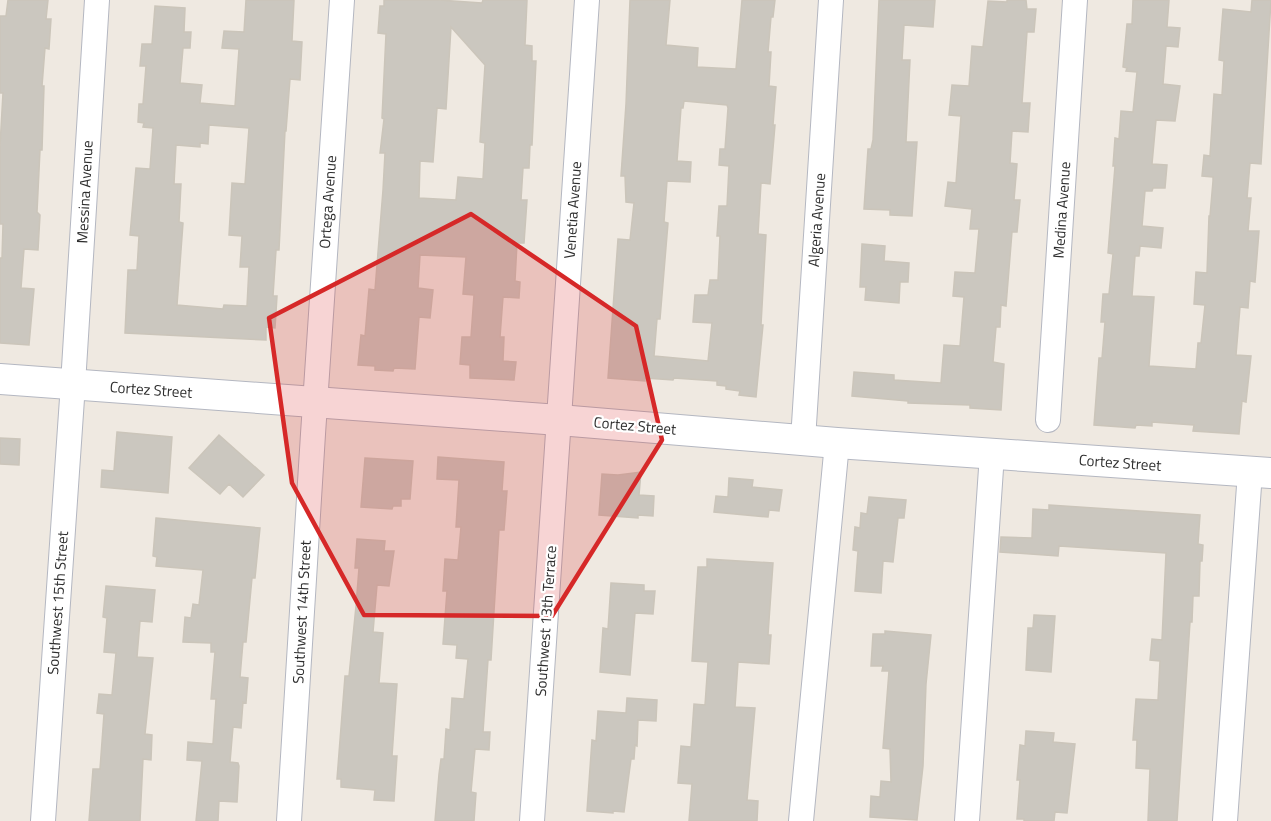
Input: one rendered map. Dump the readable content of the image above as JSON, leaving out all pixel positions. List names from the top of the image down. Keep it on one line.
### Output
{"streets":{"street":["Messina Avenue","Ortega Avenue","Venetia Avenue","Medina Avenue","Algeria Avenue","Cortez Street","Southwest 15th Street","Southwest 14th Street","Southwest 13th Terrace"]},"crossings":[["Messina Avenue","Cortez Street"],["Messina Avenue","Southwest 15th Street"],["Ortega Avenue","Cortez Street"],["Ortega Avenue","Southwest 14th Street"],["Venetia Avenue","Cortez Street"],["Venetia Avenue","Southwest 13th Terrace"],["Algeria Avenue","Cortez Street"],["Cortez Street","Southwest 15th Street"],["Cortez Street","Southwest 14th Street"],["Cortez Street","Southwest 13th Terrace"]]}
